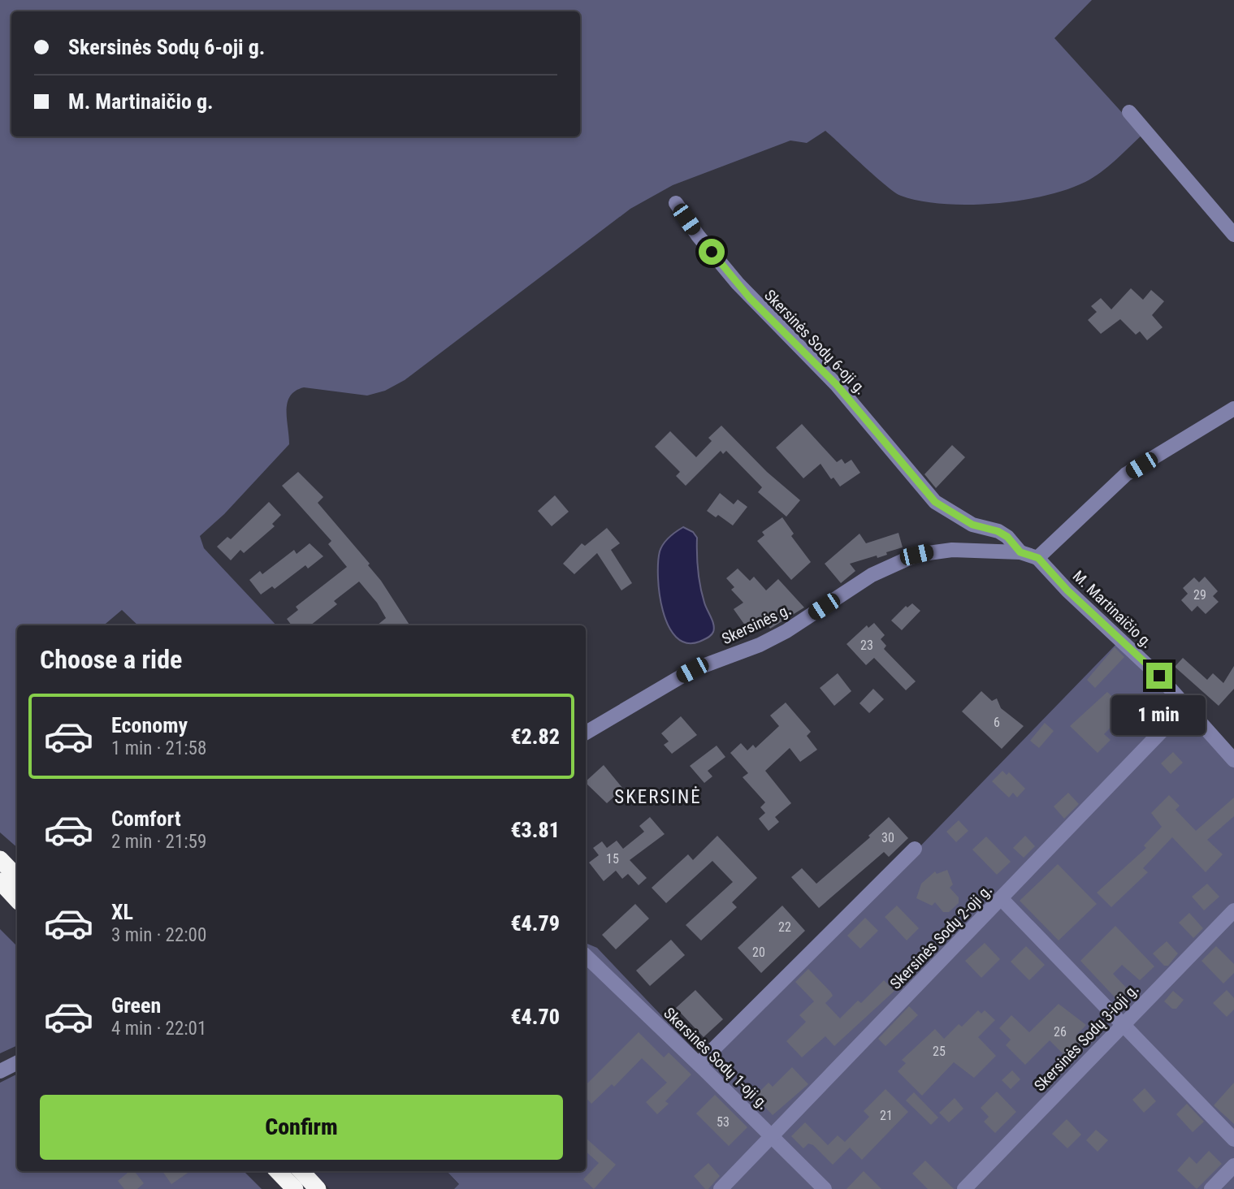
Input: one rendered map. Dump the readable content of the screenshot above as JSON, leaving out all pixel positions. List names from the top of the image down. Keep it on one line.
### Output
{"streets":{"street":["Skersinės Sodų 6-oji g.","M. Martinaičio g.","Skersinės g.","Skersinės Sodų 2-oji g.","Skersinės Sodų 3-ioji g.","Skersinės Sodų 1-oji g."]},"crossings":[["Skersinės Sodų 6-oji g.","Skersinės g."],["M. Martinaičio g.","Skersinės g."],["M. Martinaičio g.","Skersinės Sodų 2-oji g."],["Skersinės Sodų 2-oji g.","Skersinės Sodų 1-oji g."]],"districts":["SKERSINĖ"],"house_numbers":["29","23","6","30","15","22","20","26","25","21","53"],"page":{"banner":["Skersinės Sodų 6-oji g.","M. Martinaičio g."],"heading":"Choose a ride","list":[{"name":"Economy","note":"1 min · 21:58","value":"€2.82"},{"name":"Comfort","note":"2 min · 21:59","value":"€3.81"},{"name":"XL","note":"3 min · 22:00","value":"€4.79"},{"name":"Green","note":"4 min · 22:01","value":"€4.70"}],"bubble":"1 min","buttons":"Confirm"}}
